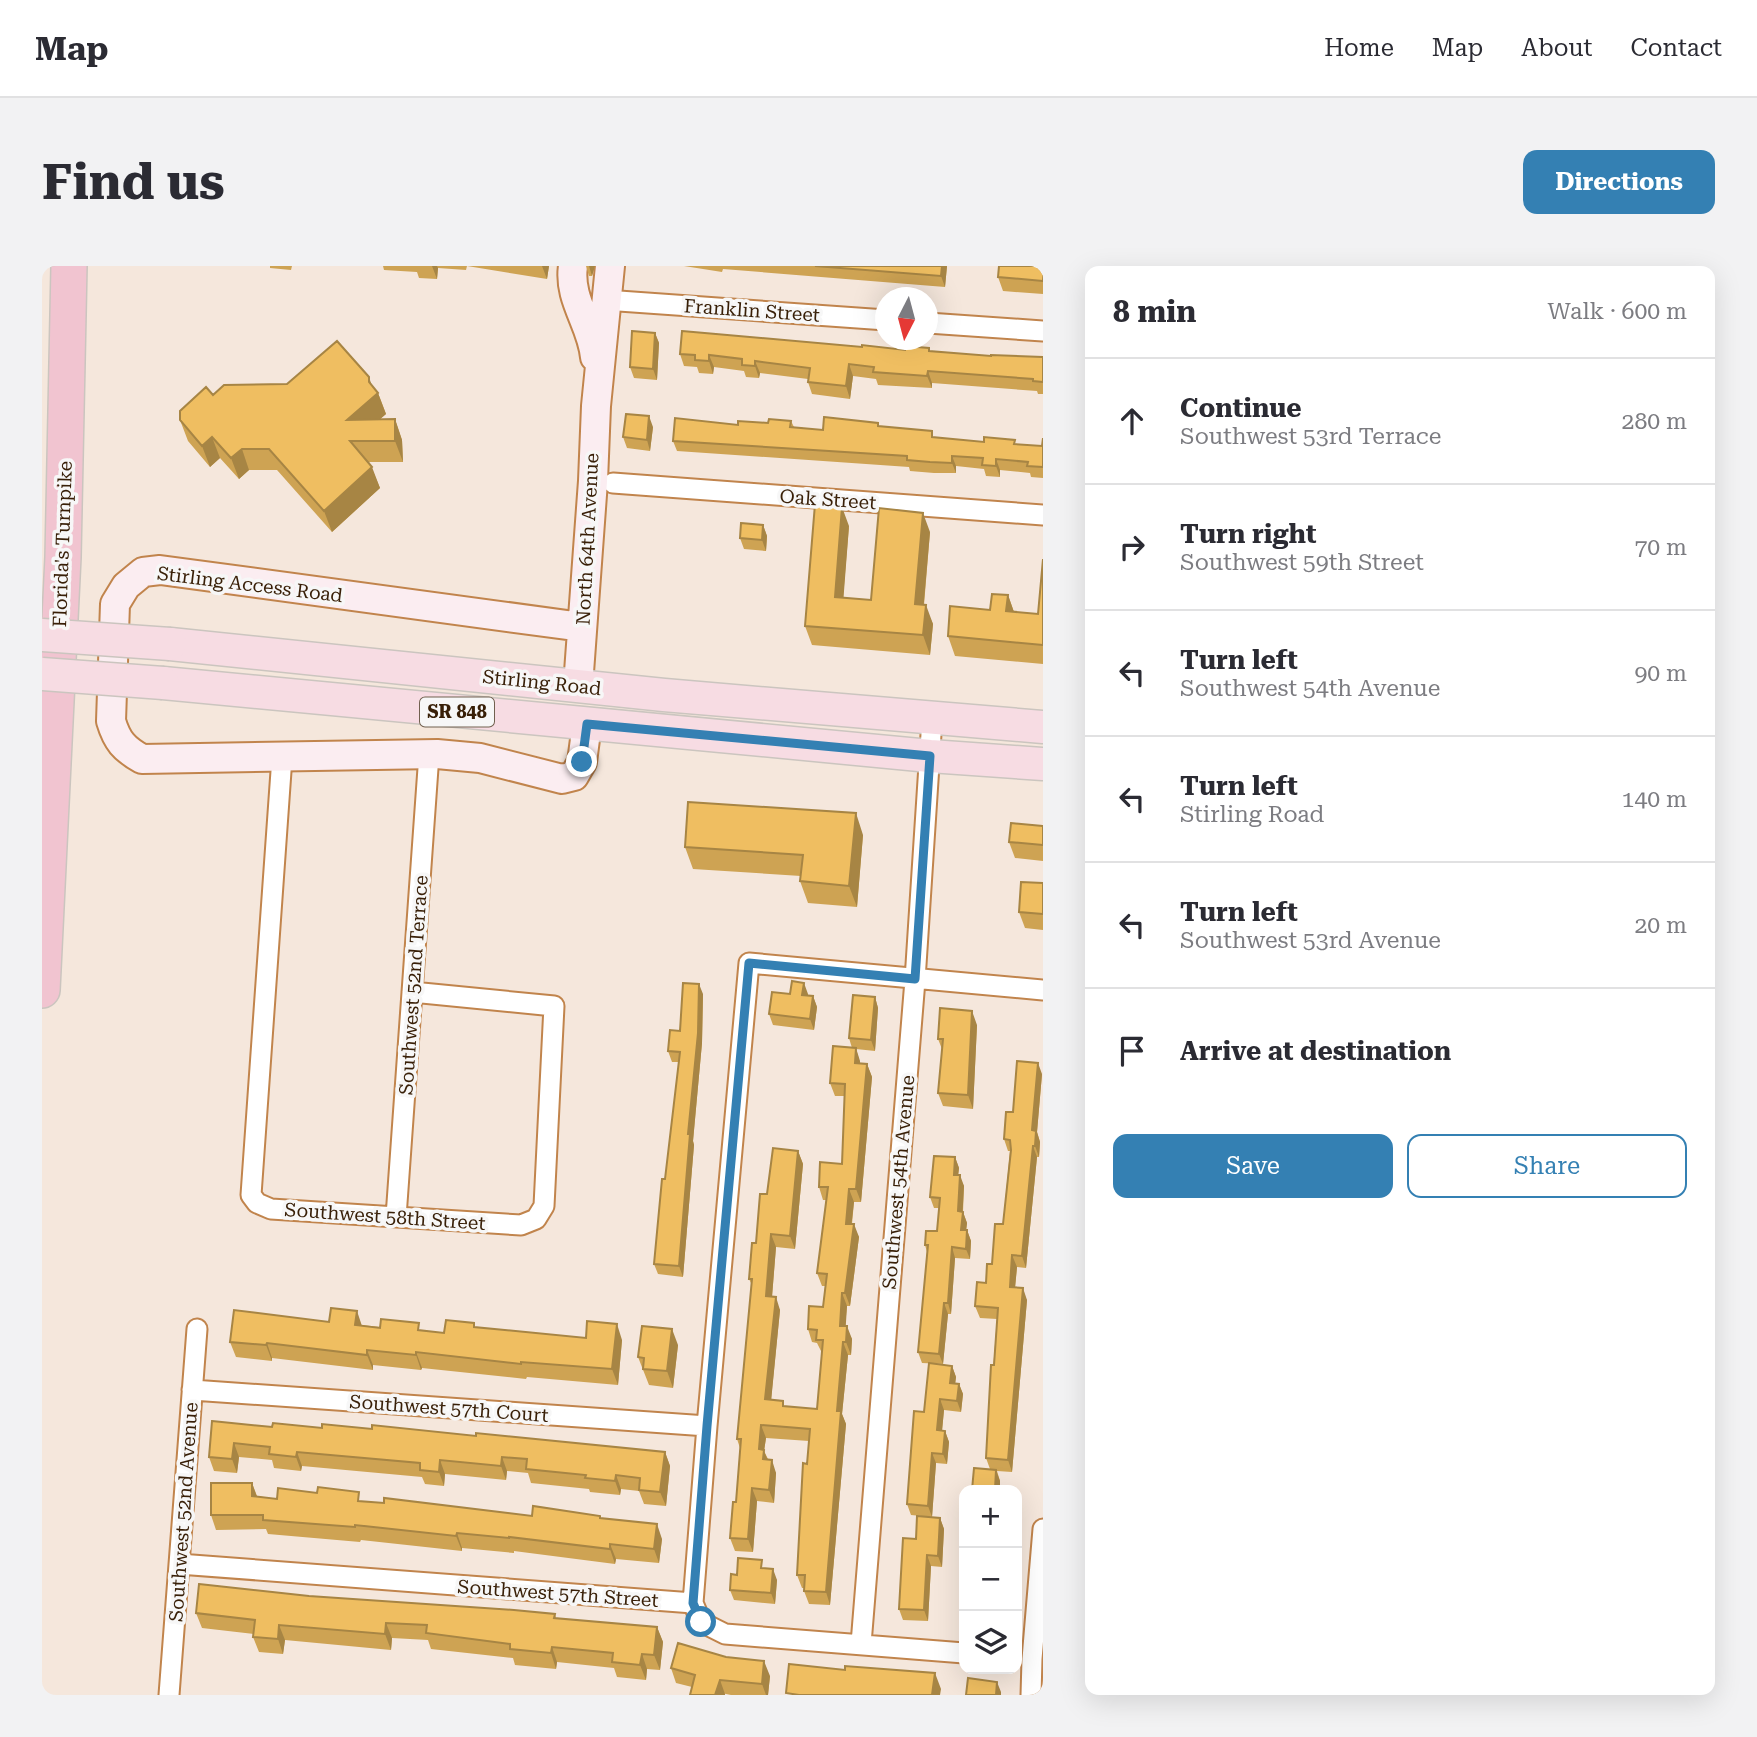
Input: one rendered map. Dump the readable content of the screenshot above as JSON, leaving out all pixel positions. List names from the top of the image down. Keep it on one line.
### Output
{"streets":{"highway":["Florida's Turnpike"],"main road":["Stirling Road","SR 848"],"street":["Franklin Street","Oak Street","North 64th Avenue","Stirling Access Road","Southwest 52nd Terrace","Southwest 54th Avenue","Southwest 58th Street","Southwest 57th Court","Southwest 52nd Avenue","Southwest 57th Street"]},"crossings":[["North 64th Avenue","Stirling Access Road"],["North 64th Avenue","Stirling Road"],["Stirling Access Road","Stirling Road"],["Stirling Access Road","Southwest 52nd Terrace"],["Stirling Access Road","Southwest 58th Street"],["Stirling Road","Southwest 54th Avenue"],["Southwest 52nd Terrace","Southwest 58th Street"],["Southwest 57th Court","Southwest 52nd Avenue"],["Southwest 52nd Avenue","Southwest 57th Street"]],"north":"bottom","page":{"header":"Map","nav":["Home","Map","About","Contact"],"buttons":["Directions",["Save","Share"]],"title":"Find us","heading":["8 min","Walk · 600 m"],"list":[["Continue","Southwest 53rd Terrace","280 m"],["Turn right","Southwest 59th Street","70 m"],["Turn left","Southwest 54th Avenue","90 m"],["Turn left","Stirling Road","140 m"],["Turn left","Southwest 53rd Avenue","20 m"],"Arrive at destination"],"map_buttons":["+","−"]}}
